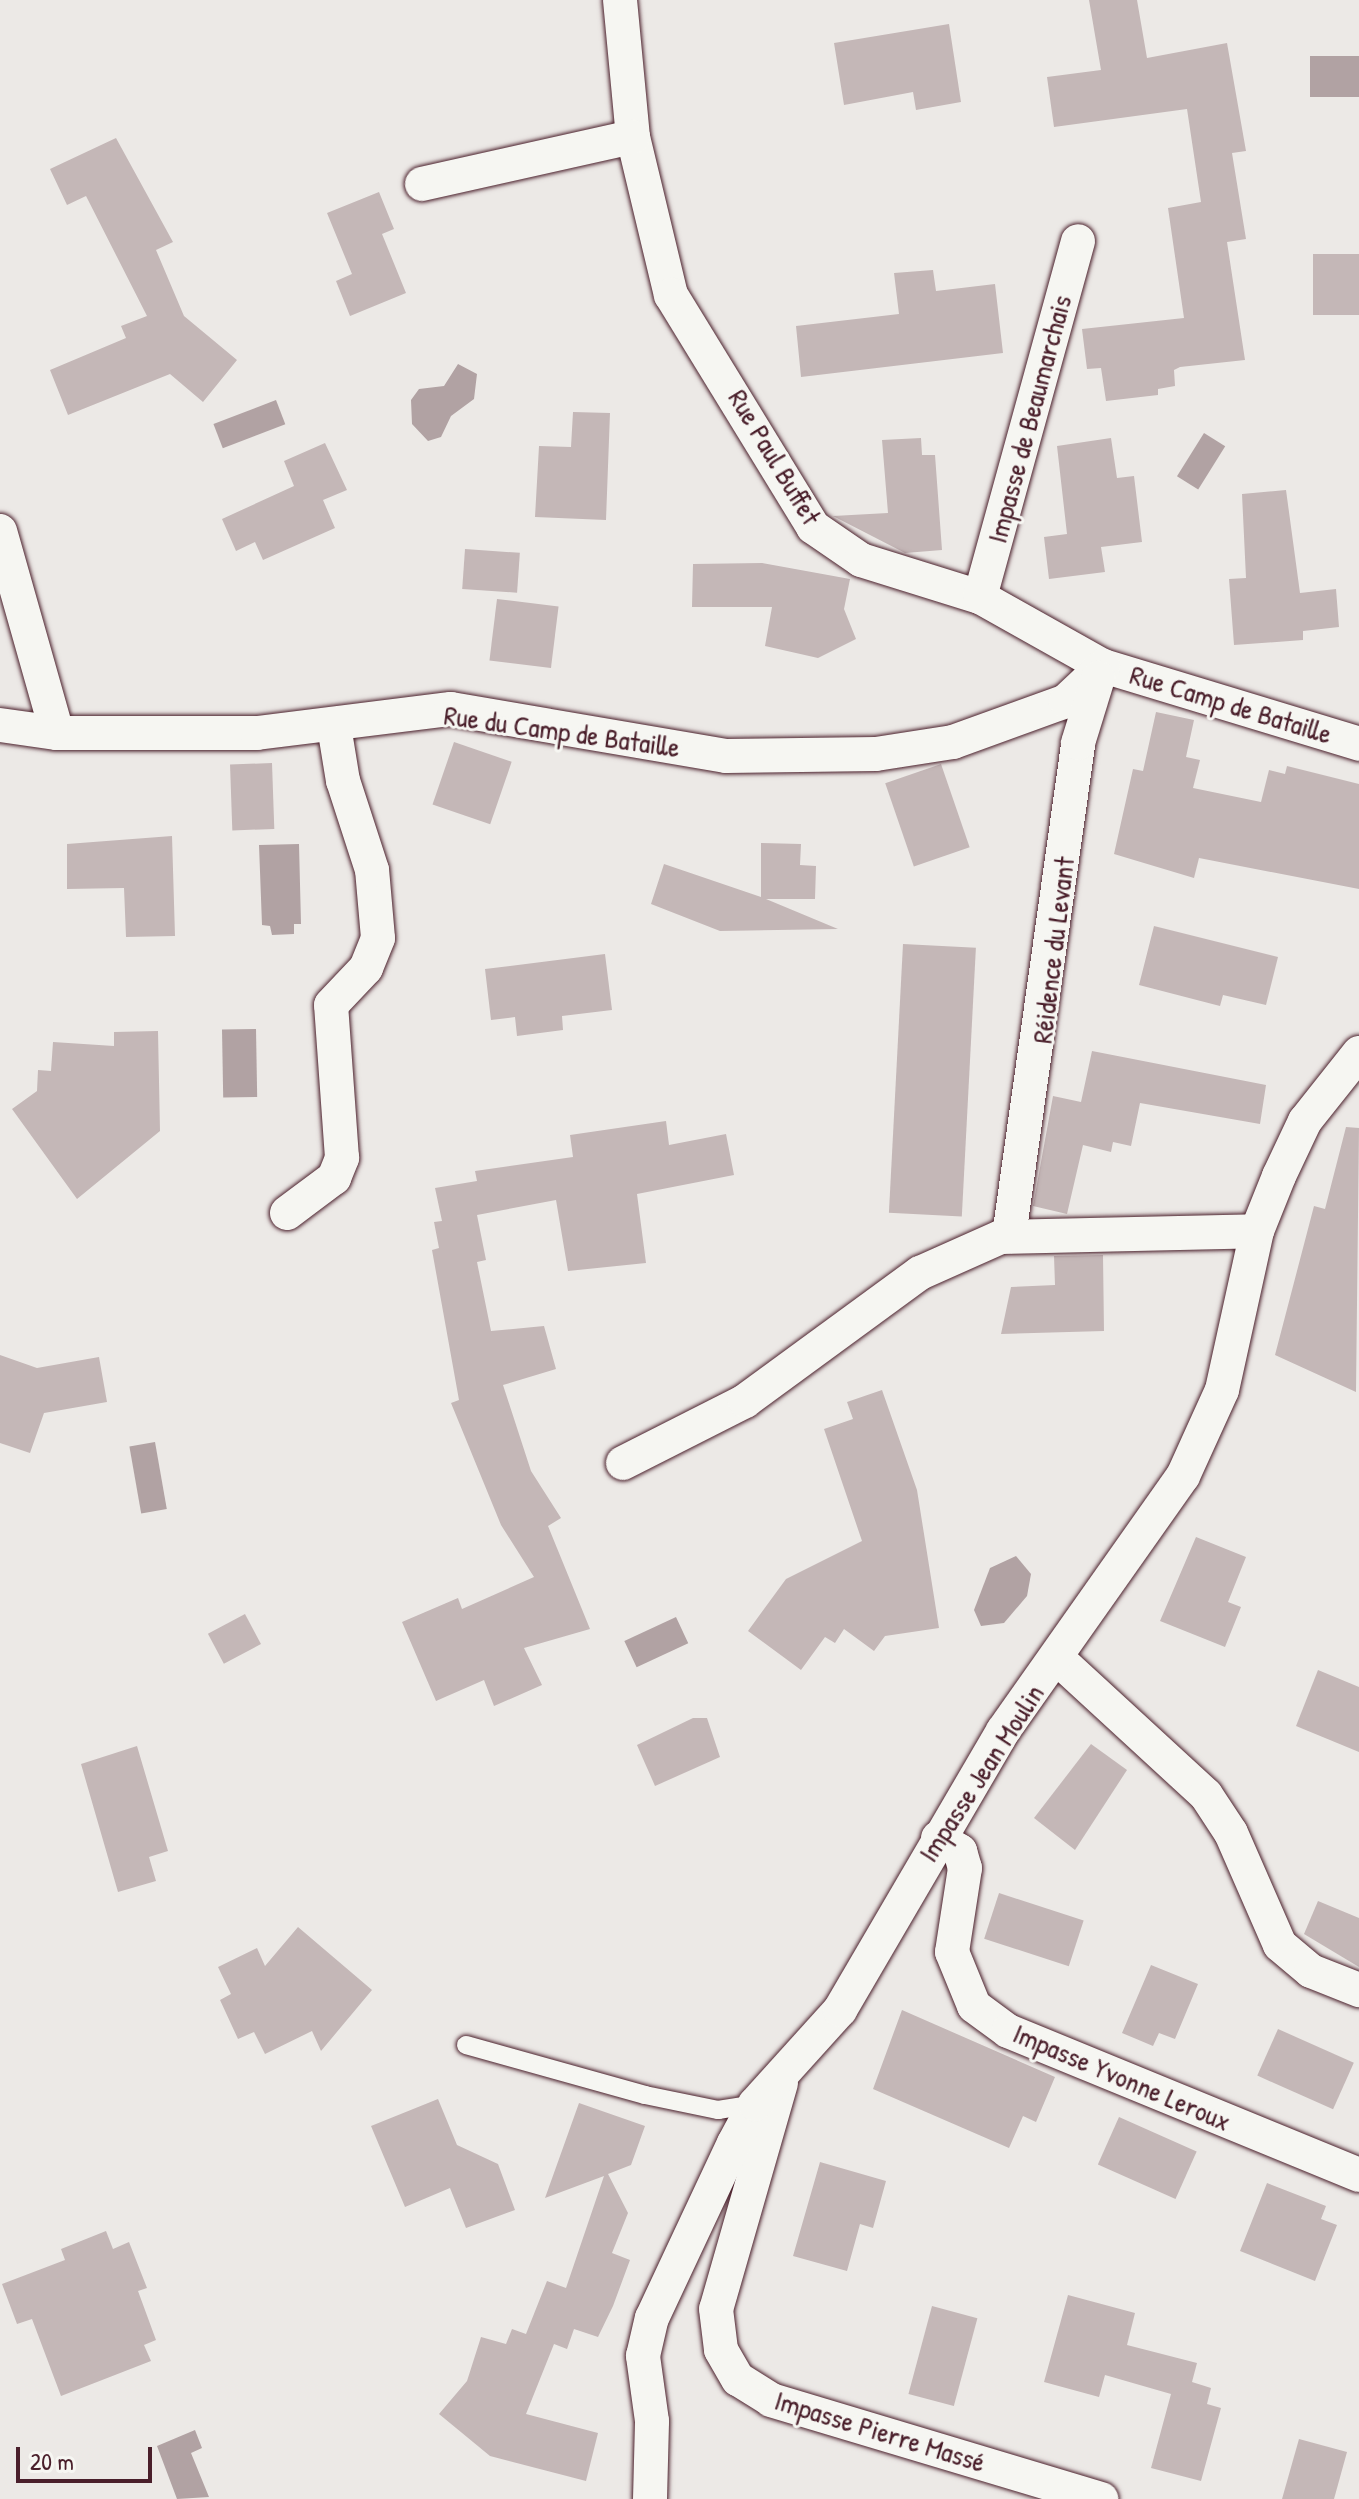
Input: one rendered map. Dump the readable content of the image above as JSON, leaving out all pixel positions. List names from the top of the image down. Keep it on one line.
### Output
{"streets":{"street":["Impasse de Beaumarchais","Rue Paul Buffet","Rue Camp de Bataille","Rue du Camp de Bataille","Réidence du Levant","Impasse Jean Moulin","Impasse Yvonne Leroux","Impasse Pierre Massé"]},"crossings":[["Impasse de Beaumarchais","Rue Paul Buffet"],["Rue Paul Buffet","Rue Camp de Bataille"],["Rue Paul Buffet","Rue du Camp de Bataille"],["Rue Paul Buffet","Réidence du Levant"],["Rue Camp de Bataille","Rue du Camp de Bataille"],["Rue Camp de Bataille","Réidence du Levant"],["Rue du Camp de Bataille","Réidence du Levant"],["Impasse Jean Moulin","Impasse Yvonne Leroux"],["Impasse Jean Moulin","Impasse Pierre Massé"]],"scale_bar":"20 m"}
